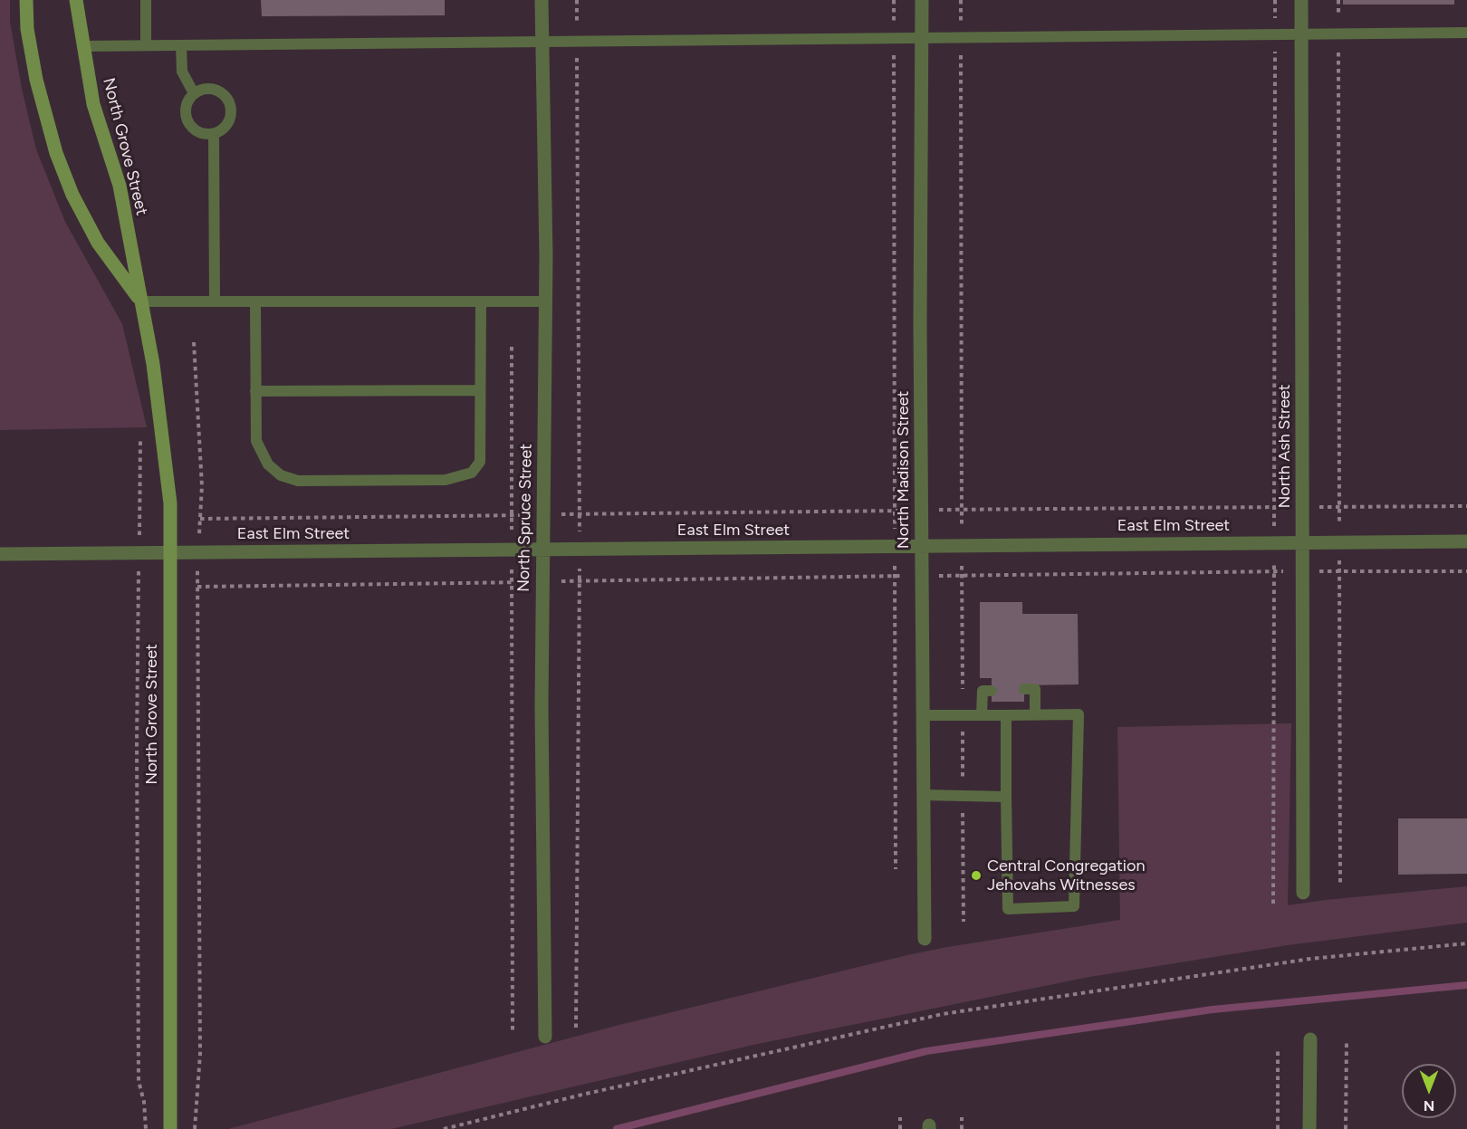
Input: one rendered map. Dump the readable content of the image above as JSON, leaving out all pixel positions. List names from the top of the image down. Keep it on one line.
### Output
{"streets":{"street":["North Grove Street","North Ash Street","North Madison Street","North Spruce Street","East Elm Street"]},"crossings":[["North Grove Street","East Elm Street"],["North Ash Street","East Elm Street"],["North Madison Street","East Elm Street"],["North Spruce Street","East Elm Street"]],"places":["Central Congregation Jehovahs Witnesses"],"north":"bottom"}
